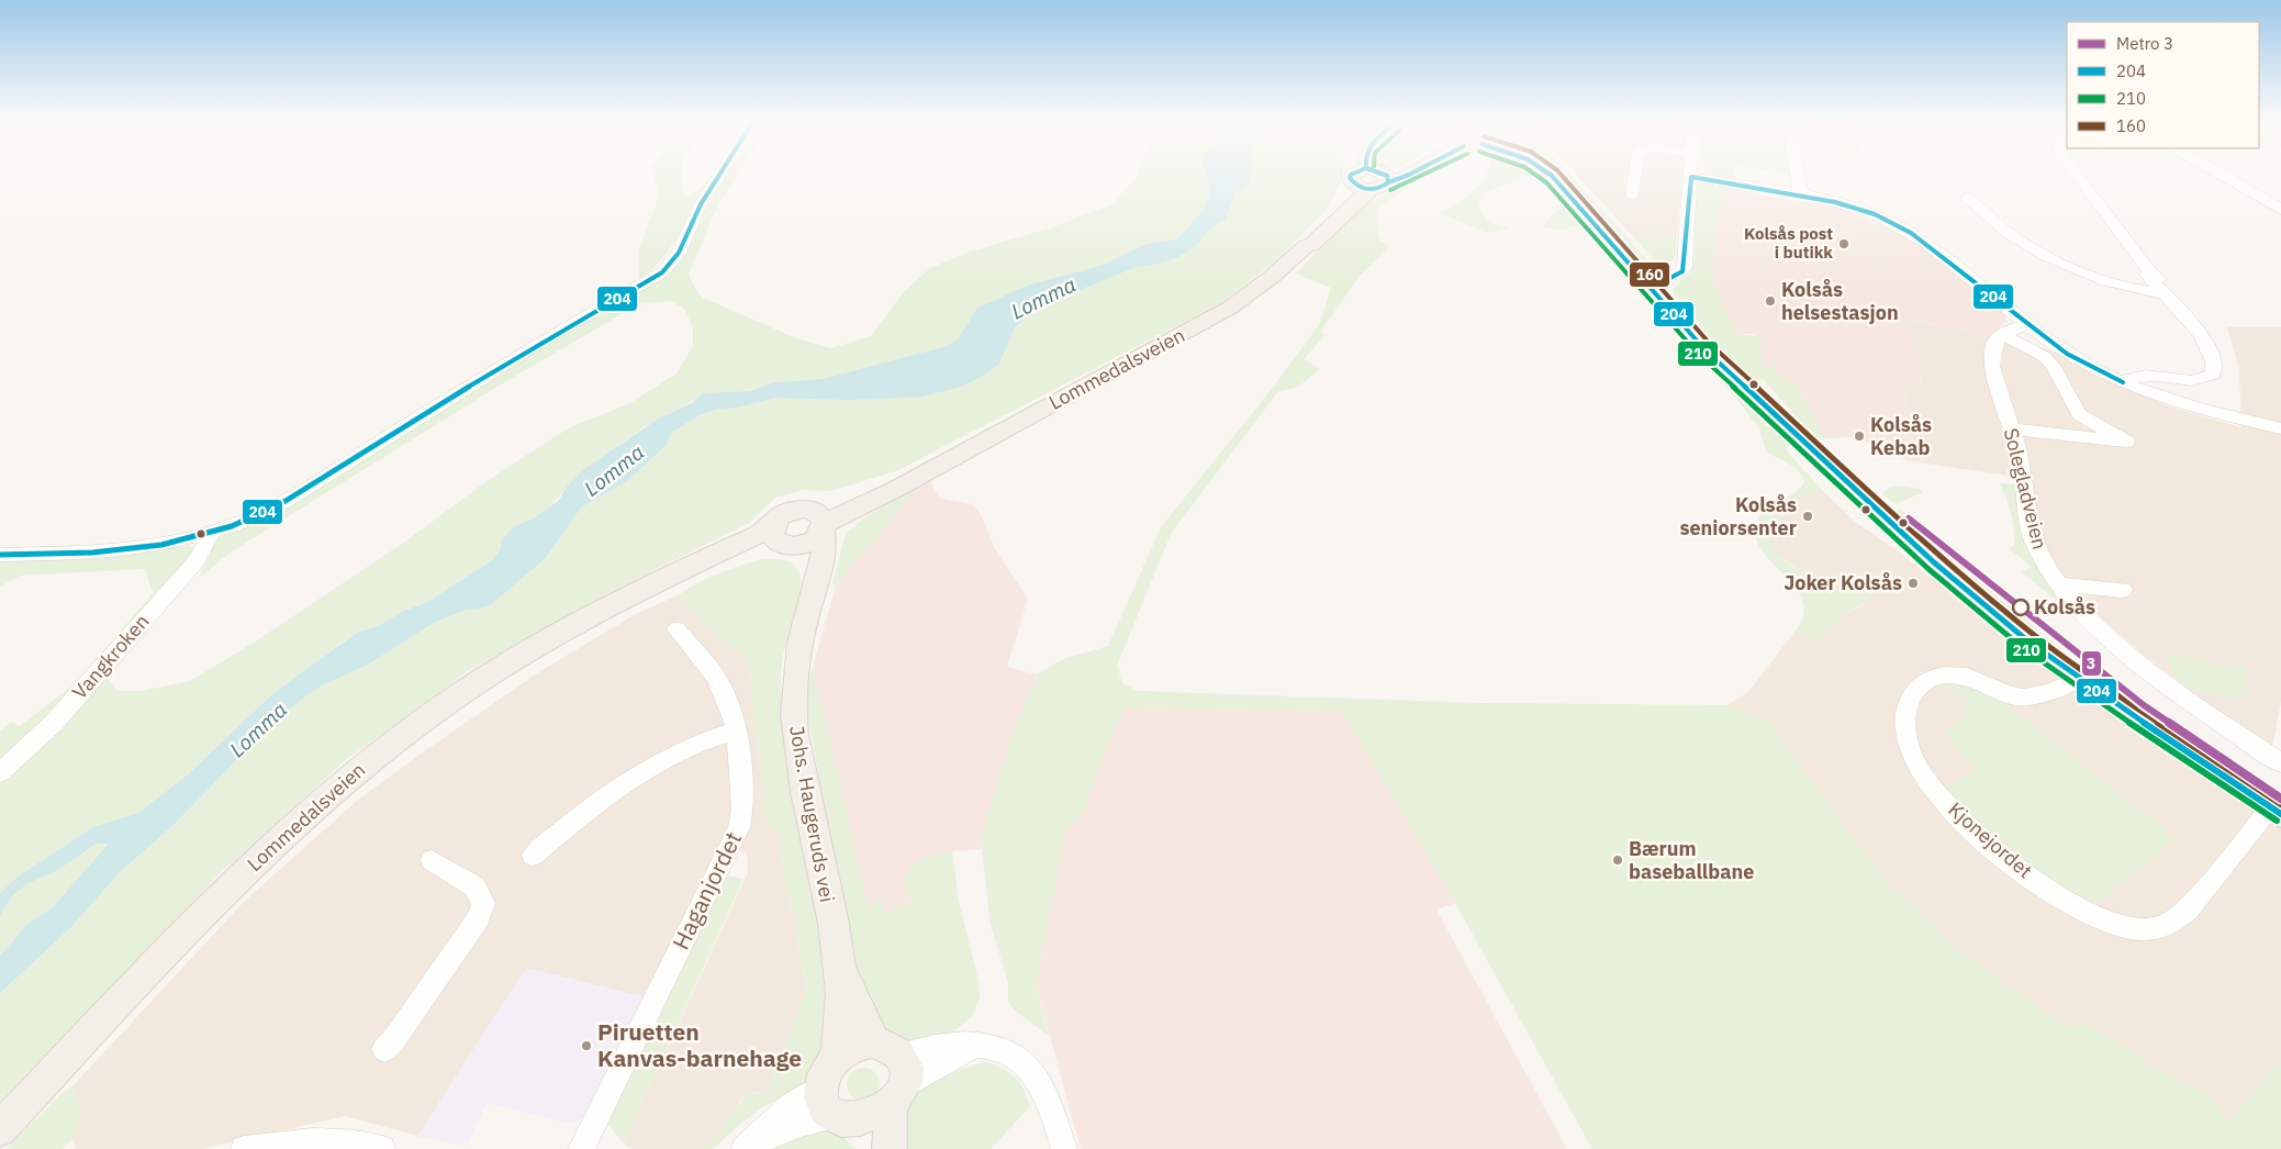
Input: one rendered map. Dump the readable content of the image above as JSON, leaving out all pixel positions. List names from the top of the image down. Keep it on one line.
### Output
{"streets":{"main road":["Lommedalsveien","Johs. Haugeruds vei"],"street":["Solegladveien","Vangkroken","Kjonejordet","Haganjordet"]},"crossings":[["Lommedalsveien","Johs. Haugeruds vei"]],"water":["Lomma"],"places":["Kolsås post i butikk","Kolsås helsestasjon","Kolsås Kebab","Kolsås seniorsenter","Joker Kolsås","Kolsås","Bærum baseballbane","Piruetten Kanvas-barnehage"],"lines":["transit line 204","transit line 210","transit line 160","metro line 3"],"legend":["Metro 3","204","210","160"]}
